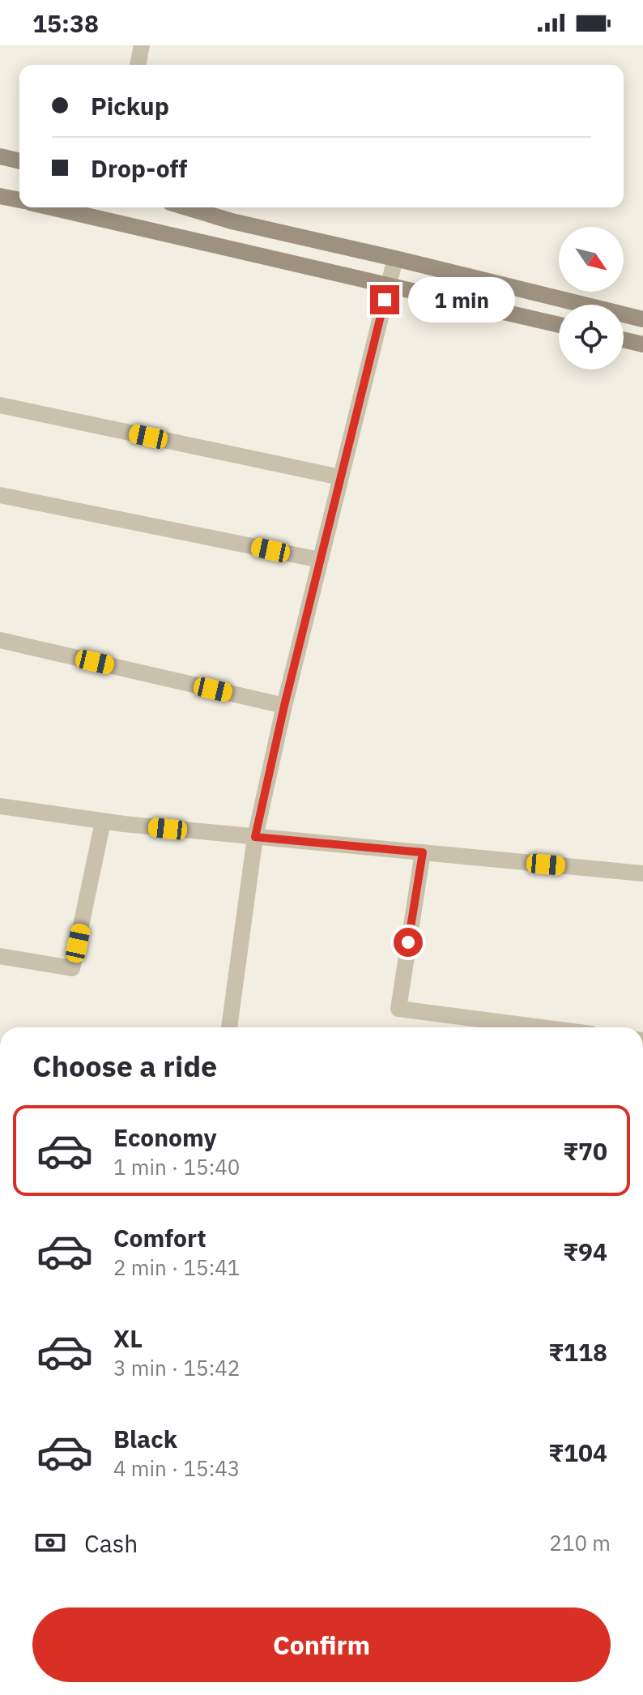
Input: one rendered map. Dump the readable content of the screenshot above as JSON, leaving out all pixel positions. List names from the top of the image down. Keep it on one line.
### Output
{"north":"bottom right","page":{"status":"15:38","banner":["Pickup","Drop-off"],"bubble":"1 min","heading":"Choose a ride","list":[{"name":"Economy","note":"1 min · 15:40","value":"₹70"},{"name":"Comfort","note":"2 min · 15:41","value":"₹94"},{"name":"XL","note":"3 min · 15:42","value":"₹118"},{"name":"Black","note":"4 min · 15:43","value":"₹104"}],"pay":["Cash","210 m"],"buttons":"Confirm"}}
